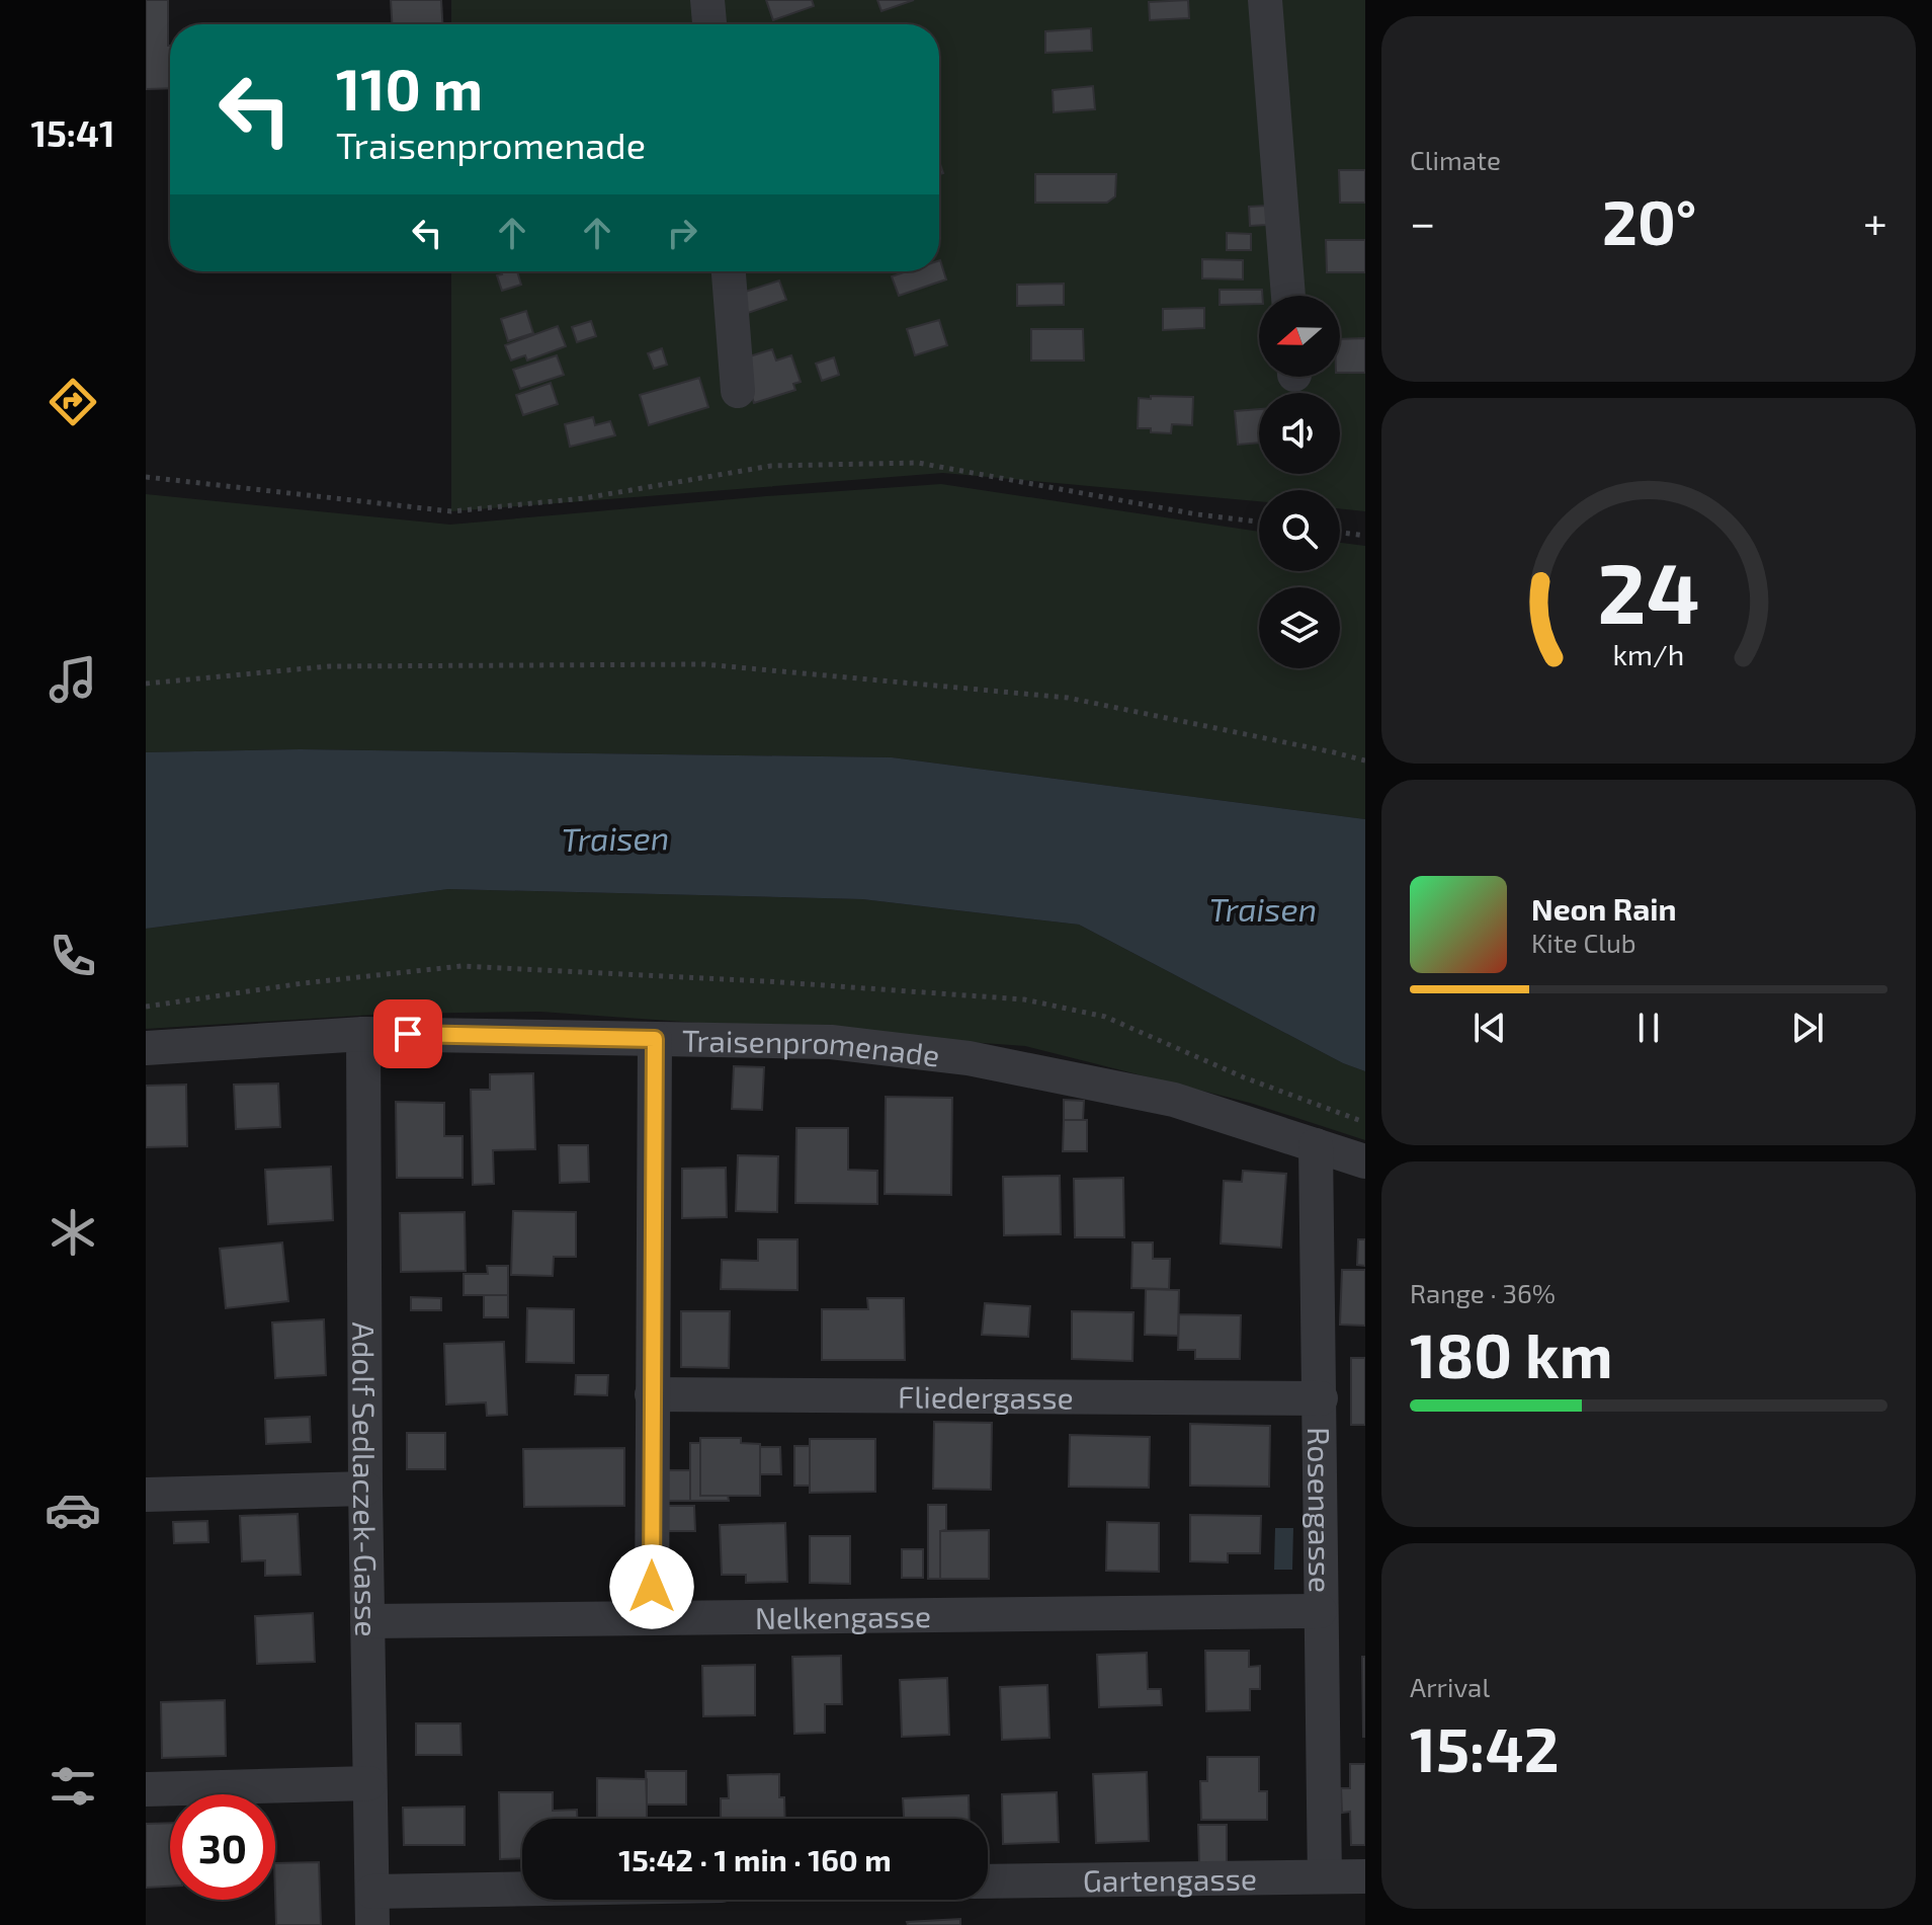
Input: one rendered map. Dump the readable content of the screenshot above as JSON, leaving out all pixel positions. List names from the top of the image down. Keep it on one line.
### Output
{"streets":{"street":["Traisenpromenade","Fliedergasse","Adolf Sedlaczek-Gasse","Rosengasse","Nelkengasse","Gartengasse"]},"crossings":[["Traisenpromenade","Adolf Sedlaczek-Gasse"],["Traisenpromenade","Rosengasse"],["Fliedergasse","Rosengasse"],["Adolf Sedlaczek-Gasse","Nelkengasse"],["Rosengasse","Nelkengasse"],["Rosengasse","Gartengasse"]],"water":["Traisen"],"north":"left","page":{"tabs":"15:41","tile":["Climate",["Range · 36%","180 km"],["Arrival","15:42"]],"turn":["110 m","Traisenpromenade"],"heat":["−","20°","+"],"song":["Neon Rain","Kite Club"],"limit":"30","trip":"15:42 · 1 min · 160 m","gauge":["24","km/h"]}}
